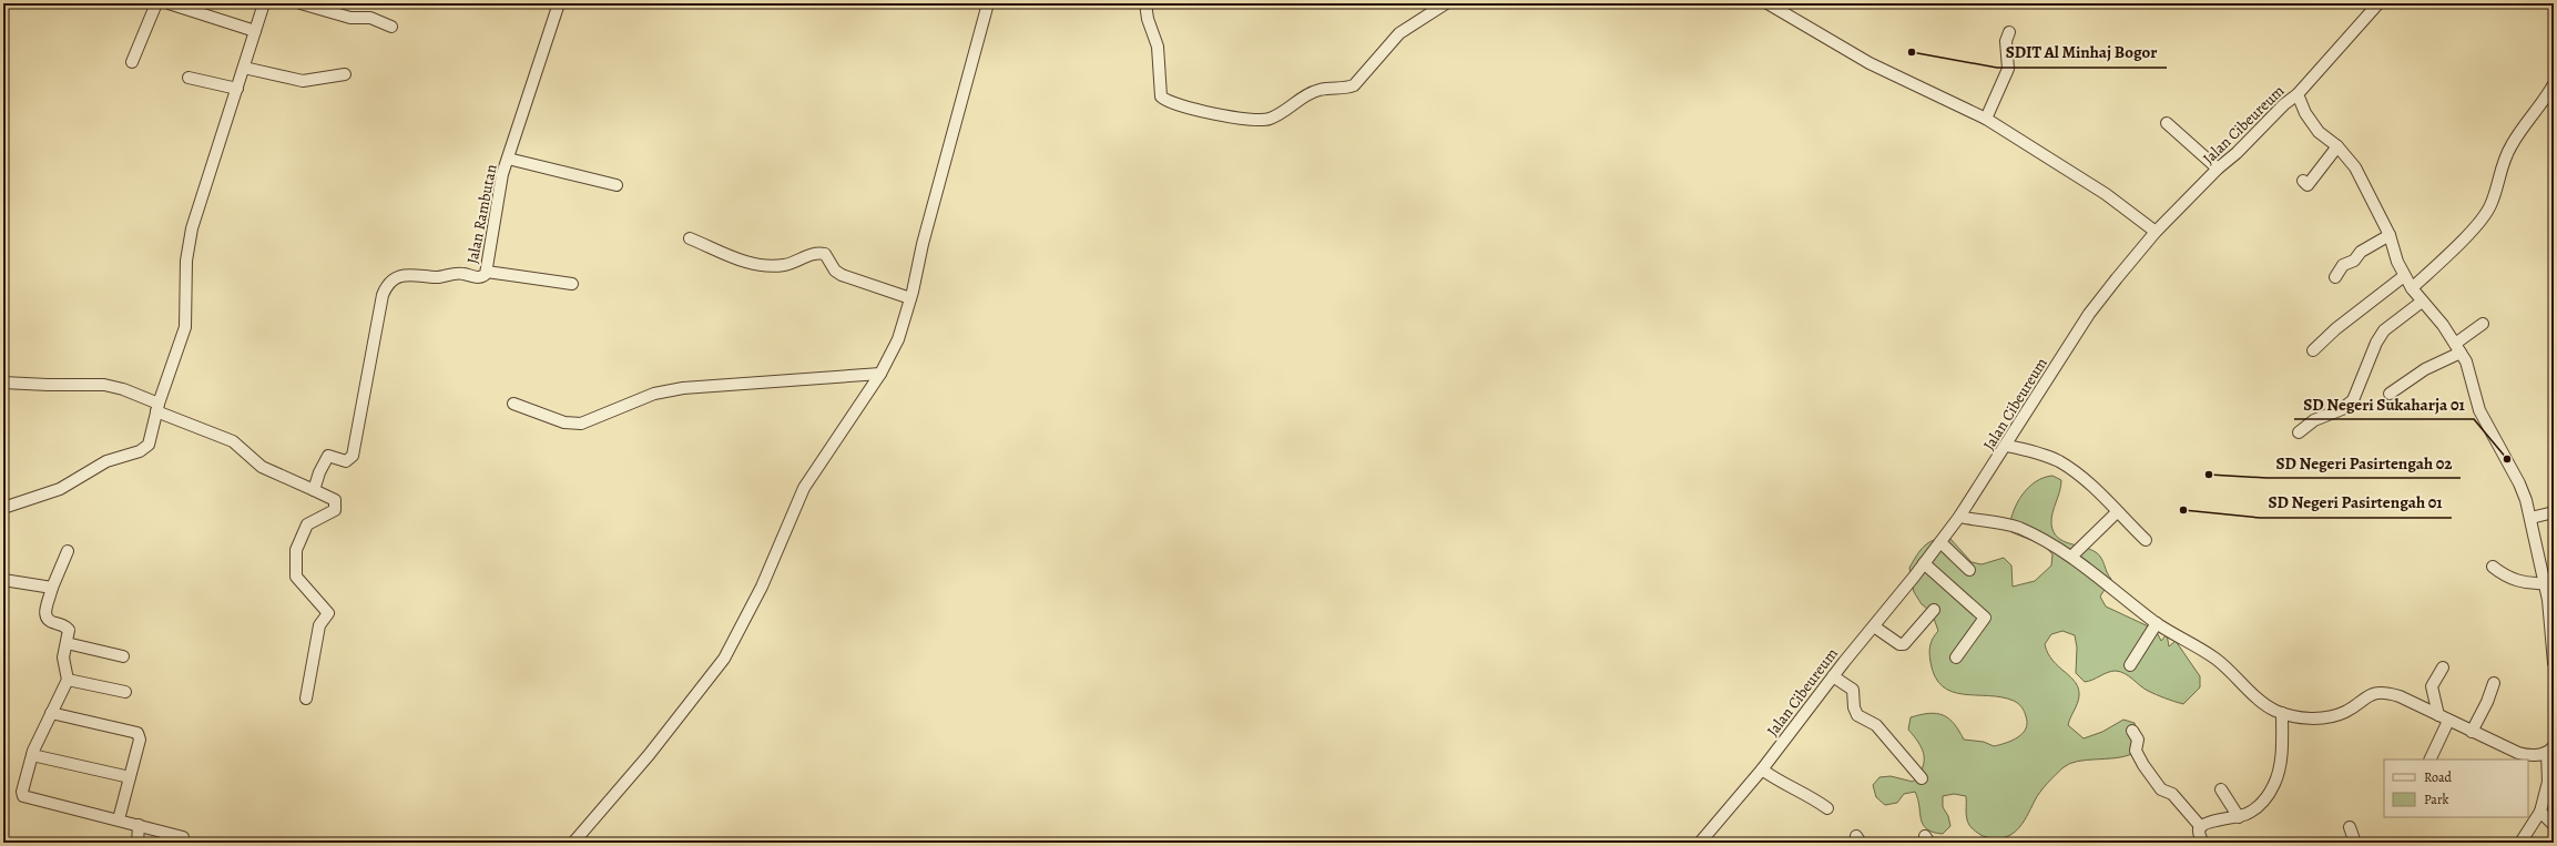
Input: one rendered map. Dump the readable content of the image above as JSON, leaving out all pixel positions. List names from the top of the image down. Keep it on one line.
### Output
{"streets":{"street":["Jalan Cibeureum","Jalan Rambutan"]},"places":["SDIT Al Minhaj Bogor","SD Negeri Sukaharja 01","SD Negeri Pasirtengah 02","SD Negeri Pasirtengah 01"],"legend":["Road","Park"]}
